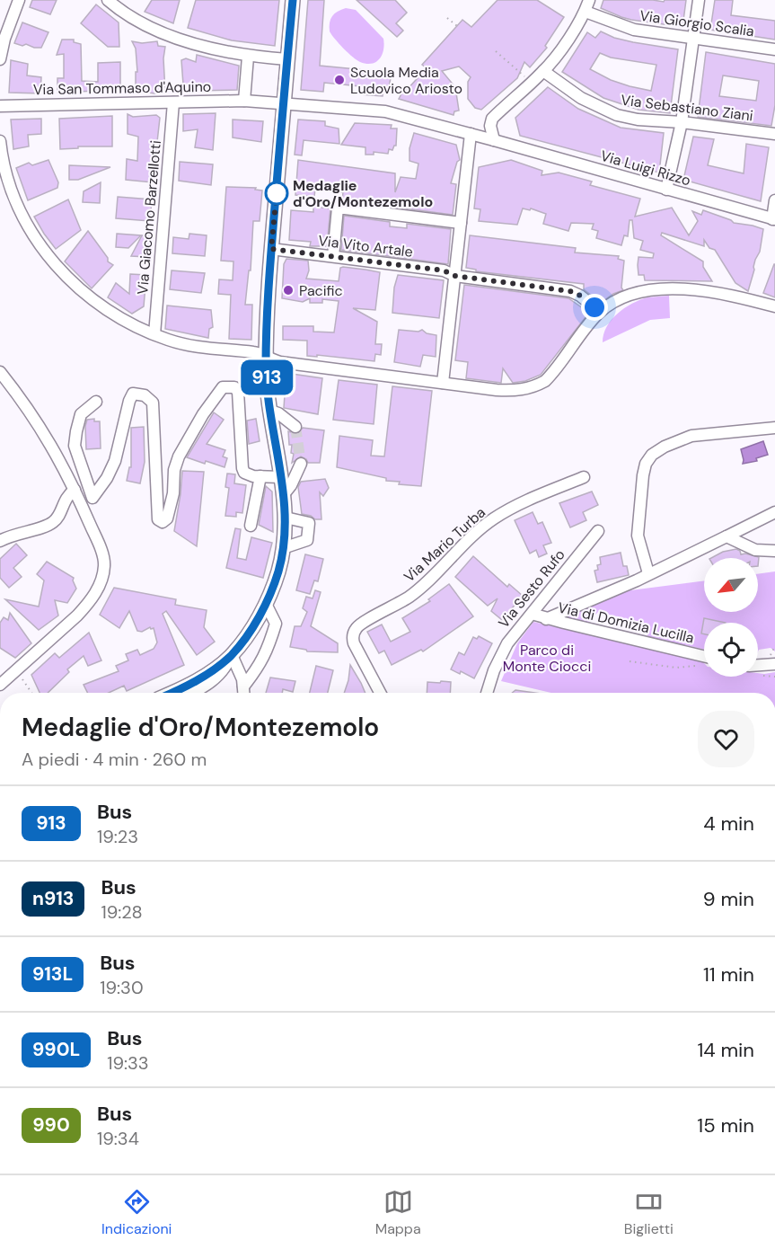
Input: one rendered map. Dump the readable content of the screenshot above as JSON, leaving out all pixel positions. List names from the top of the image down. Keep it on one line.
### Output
{"streets":{"street":["Via Giorgio Scalia","Via San Tommaso d'Aquino","Via Sebastiano Ziani","Via Luigi Rizzo","Via Giacomo Barzellotti","Via Vito Artale","Via Mario Turba","Via Sesto Rufo","Via di Domizia Lucilla"]},"crossings":[["Via San Tommaso d'Aquino","Via Giacomo Barzellotti"],["Via Sesto Rufo","Via di Domizia Lucilla"]],"parks":["Parco di Monte Ciocci"],"places":["Scuola Media Ludovico Ariosto","Medaglie d'Oro/Montezemolo","Pacific"],"lines":["bus line 913"],"north":"bottom left","page":{"on_map":"913","heading":["Medaglie d'Oro/Montezemolo","A piedi · 4 min · 260 m"],"list":[{"mark":"913","name":"Bus","note":"19:23","value":"4 min"},{"mark":"n913","name":"Bus","note":"19:28","value":"9 min"},{"mark":"913L","name":"Bus","note":"19:30","value":"11 min"},{"mark":"990L","name":"Bus","note":"19:33","value":"14 min"},{"mark":"990","name":"Bus","note":"19:34","value":"15 min"}],"tabs":["Indicazioni","Mappa","Biglietti"]}}
